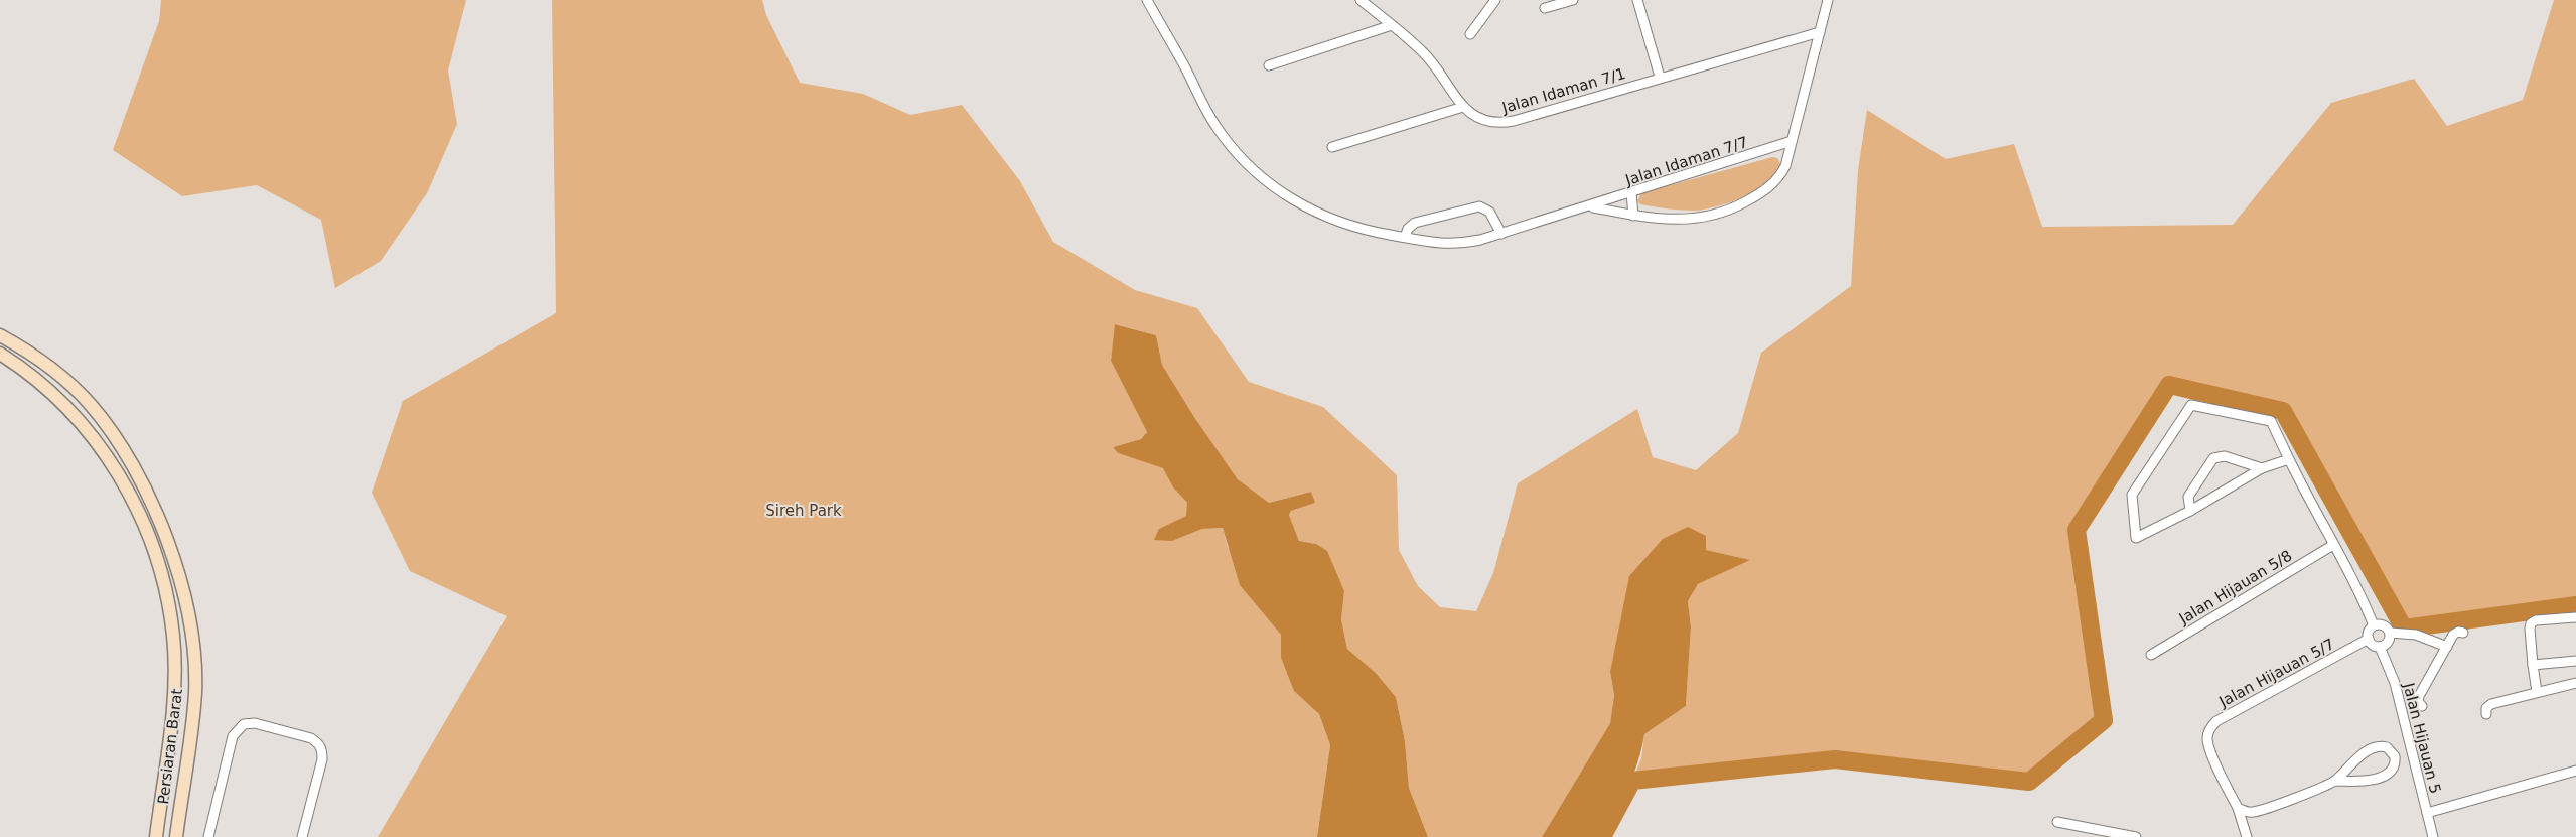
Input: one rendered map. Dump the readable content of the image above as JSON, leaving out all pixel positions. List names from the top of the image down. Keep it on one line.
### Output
{"streets":{"street":["Jalan Idaman 7/1","Jalan Idaman 7/7","Jalan Hijauan 5/8","Jalan Hijauan 5/7","Jalan Hijauan 5","Persiaran Barat"]},"crossings":[["Jalan Idaman 7/1","Jalan Idaman 7/7"],["Jalan Hijauan 5/7","Jalan Hijauan 5"]],"parks":["Sireh Park"]}
